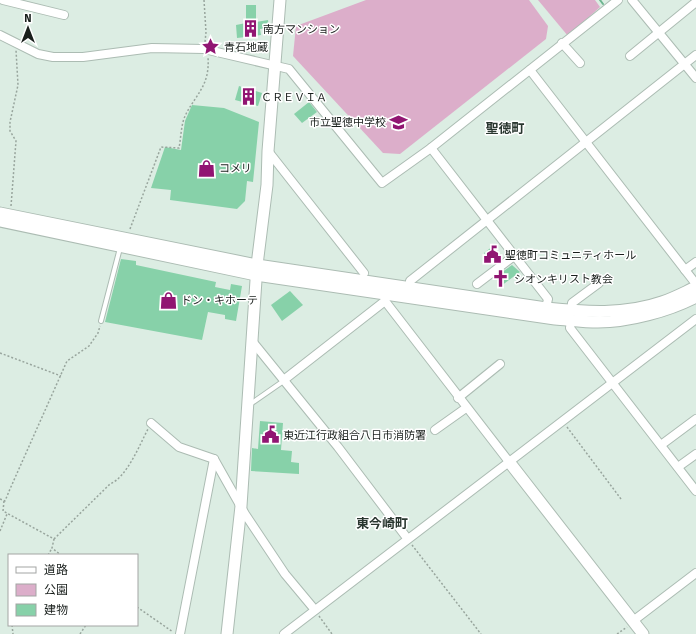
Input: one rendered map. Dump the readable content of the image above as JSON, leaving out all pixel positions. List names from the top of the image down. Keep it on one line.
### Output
{"districts":["聖徳町","東今崎町"],"places":{"building":["南方マンション","ＣＲＥＶＩＡ"],"place":["青石地蔵"],"school or university":["市立聖徳中学校"],"shop":["コメリ","ドン・キホーテ"],"public building":["聖徳町コミュニティホール","東近江行政組合八日市消防署"],"church":["シオンキリスト教会"]},"legend":["道路","公園","建物"],"north":"top"}
